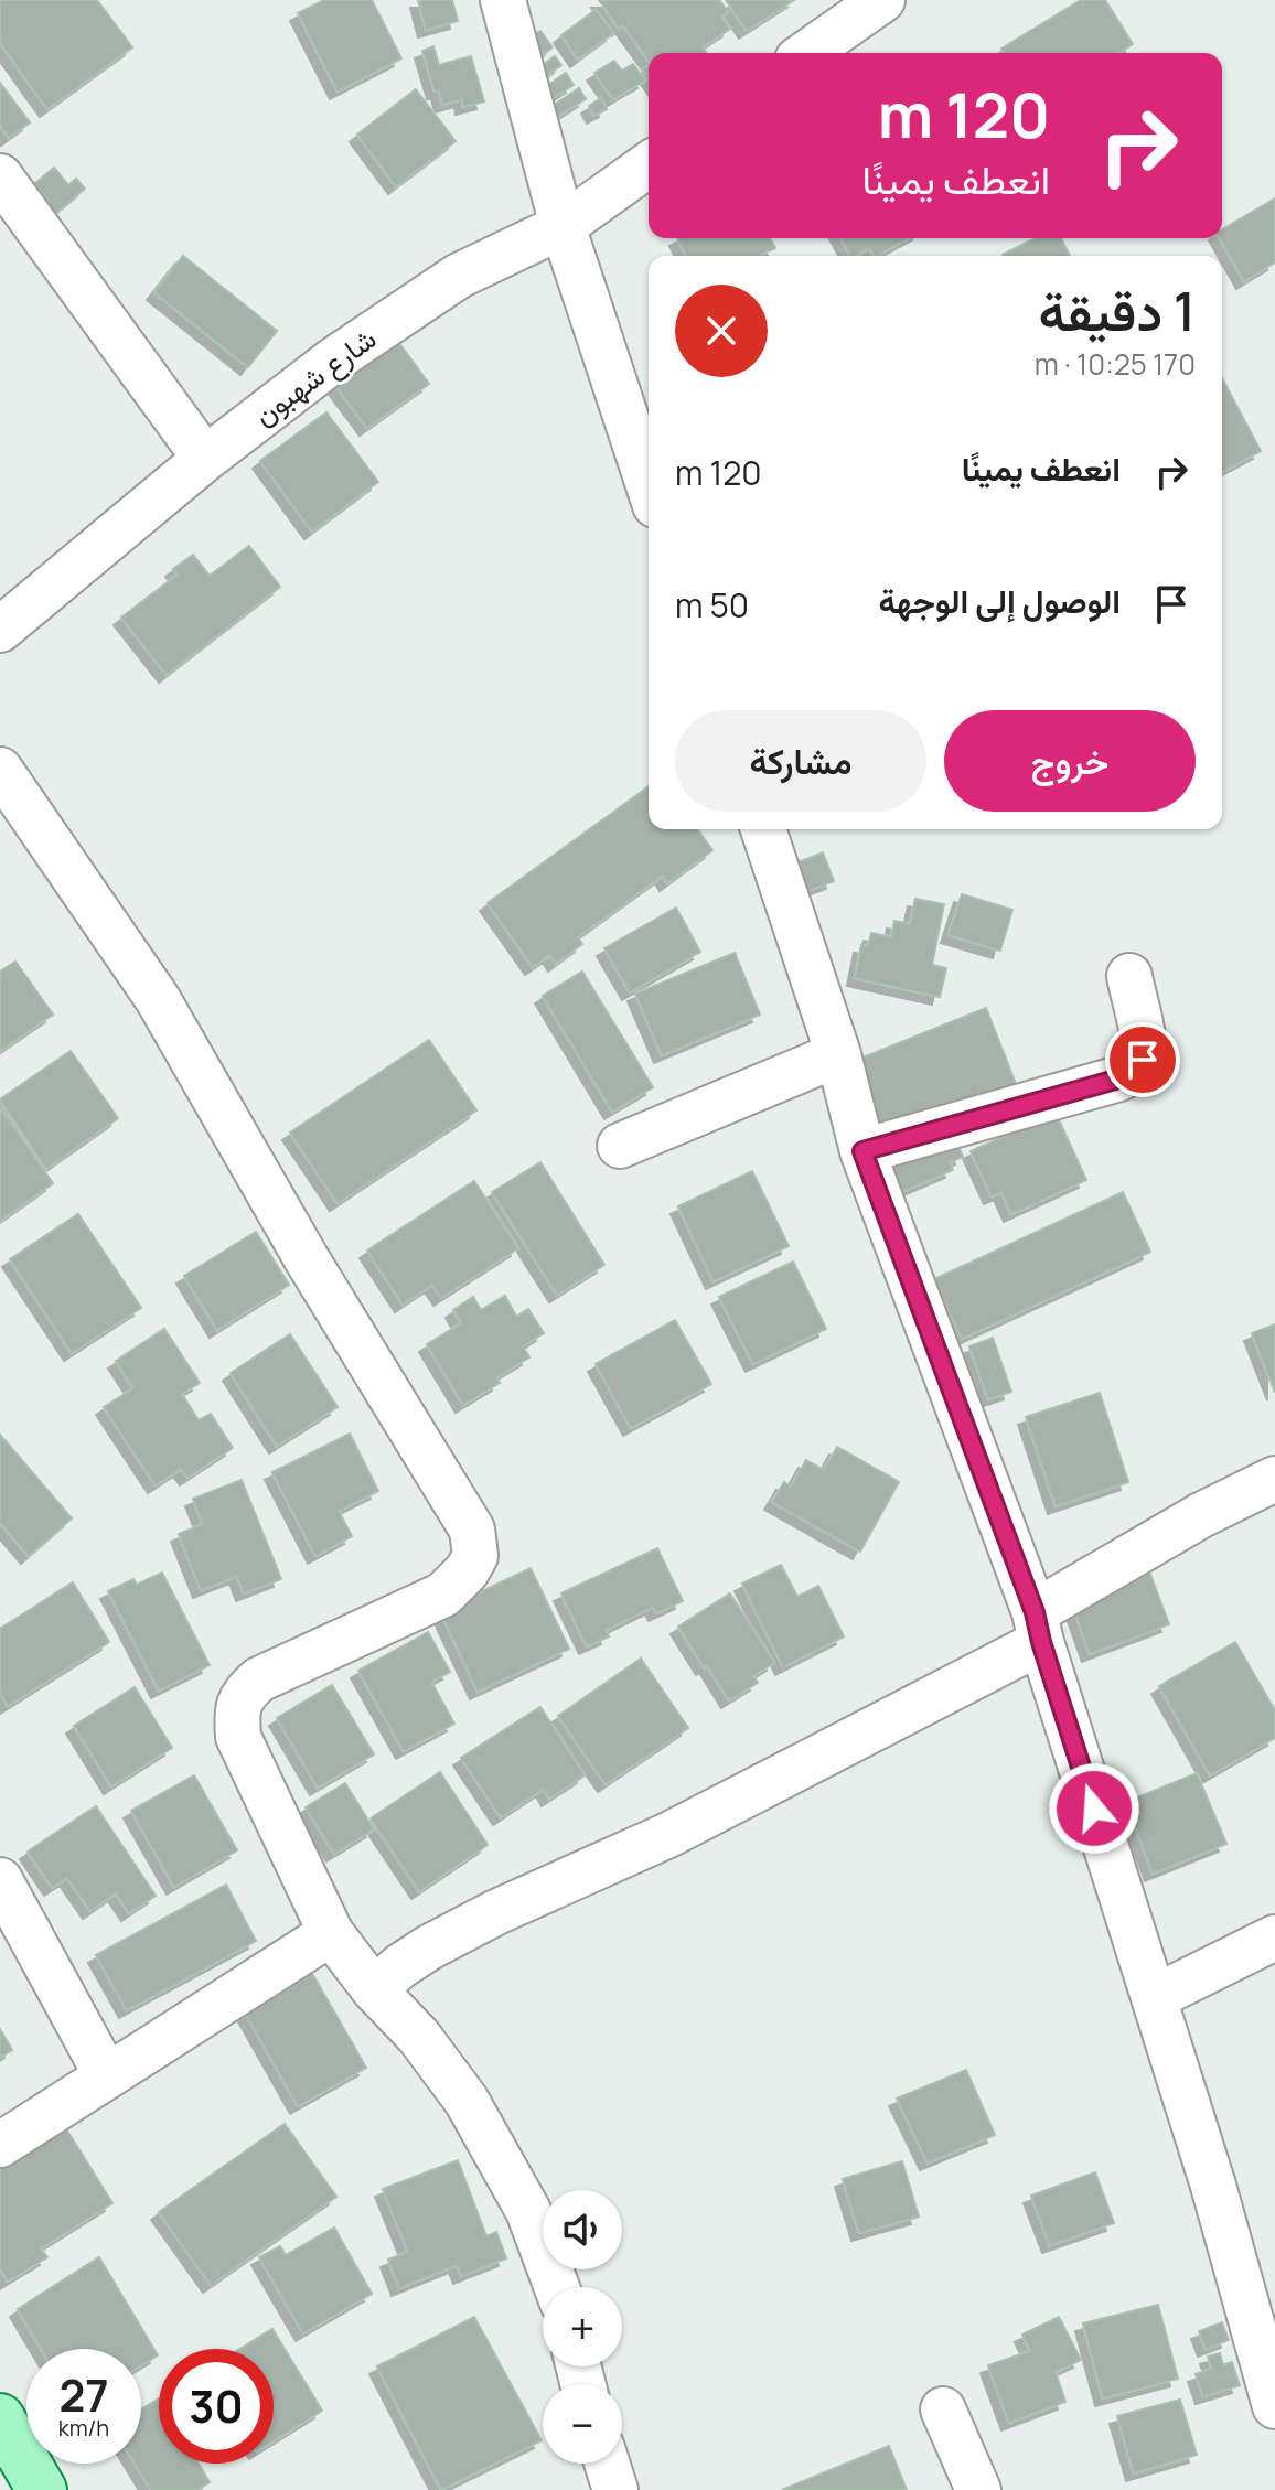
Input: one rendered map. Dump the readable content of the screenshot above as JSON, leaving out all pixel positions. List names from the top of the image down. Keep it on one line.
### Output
{"streets":{"street":["شارع شهبون"]},"page":{"turn":["120 m","انعطف يمينًا"],"heading":["1 دقيقة","170 m · 10:25"],"list":[{"name":"انعطف يمينًا","value":"120 m"},{"name":"الوصول إلى الوجهة","value":"50 m"}],"buttons":["خروج","مشاركة"],"map_buttons":["+","−"],"speed":"27 km/h","limit":"30"}}
